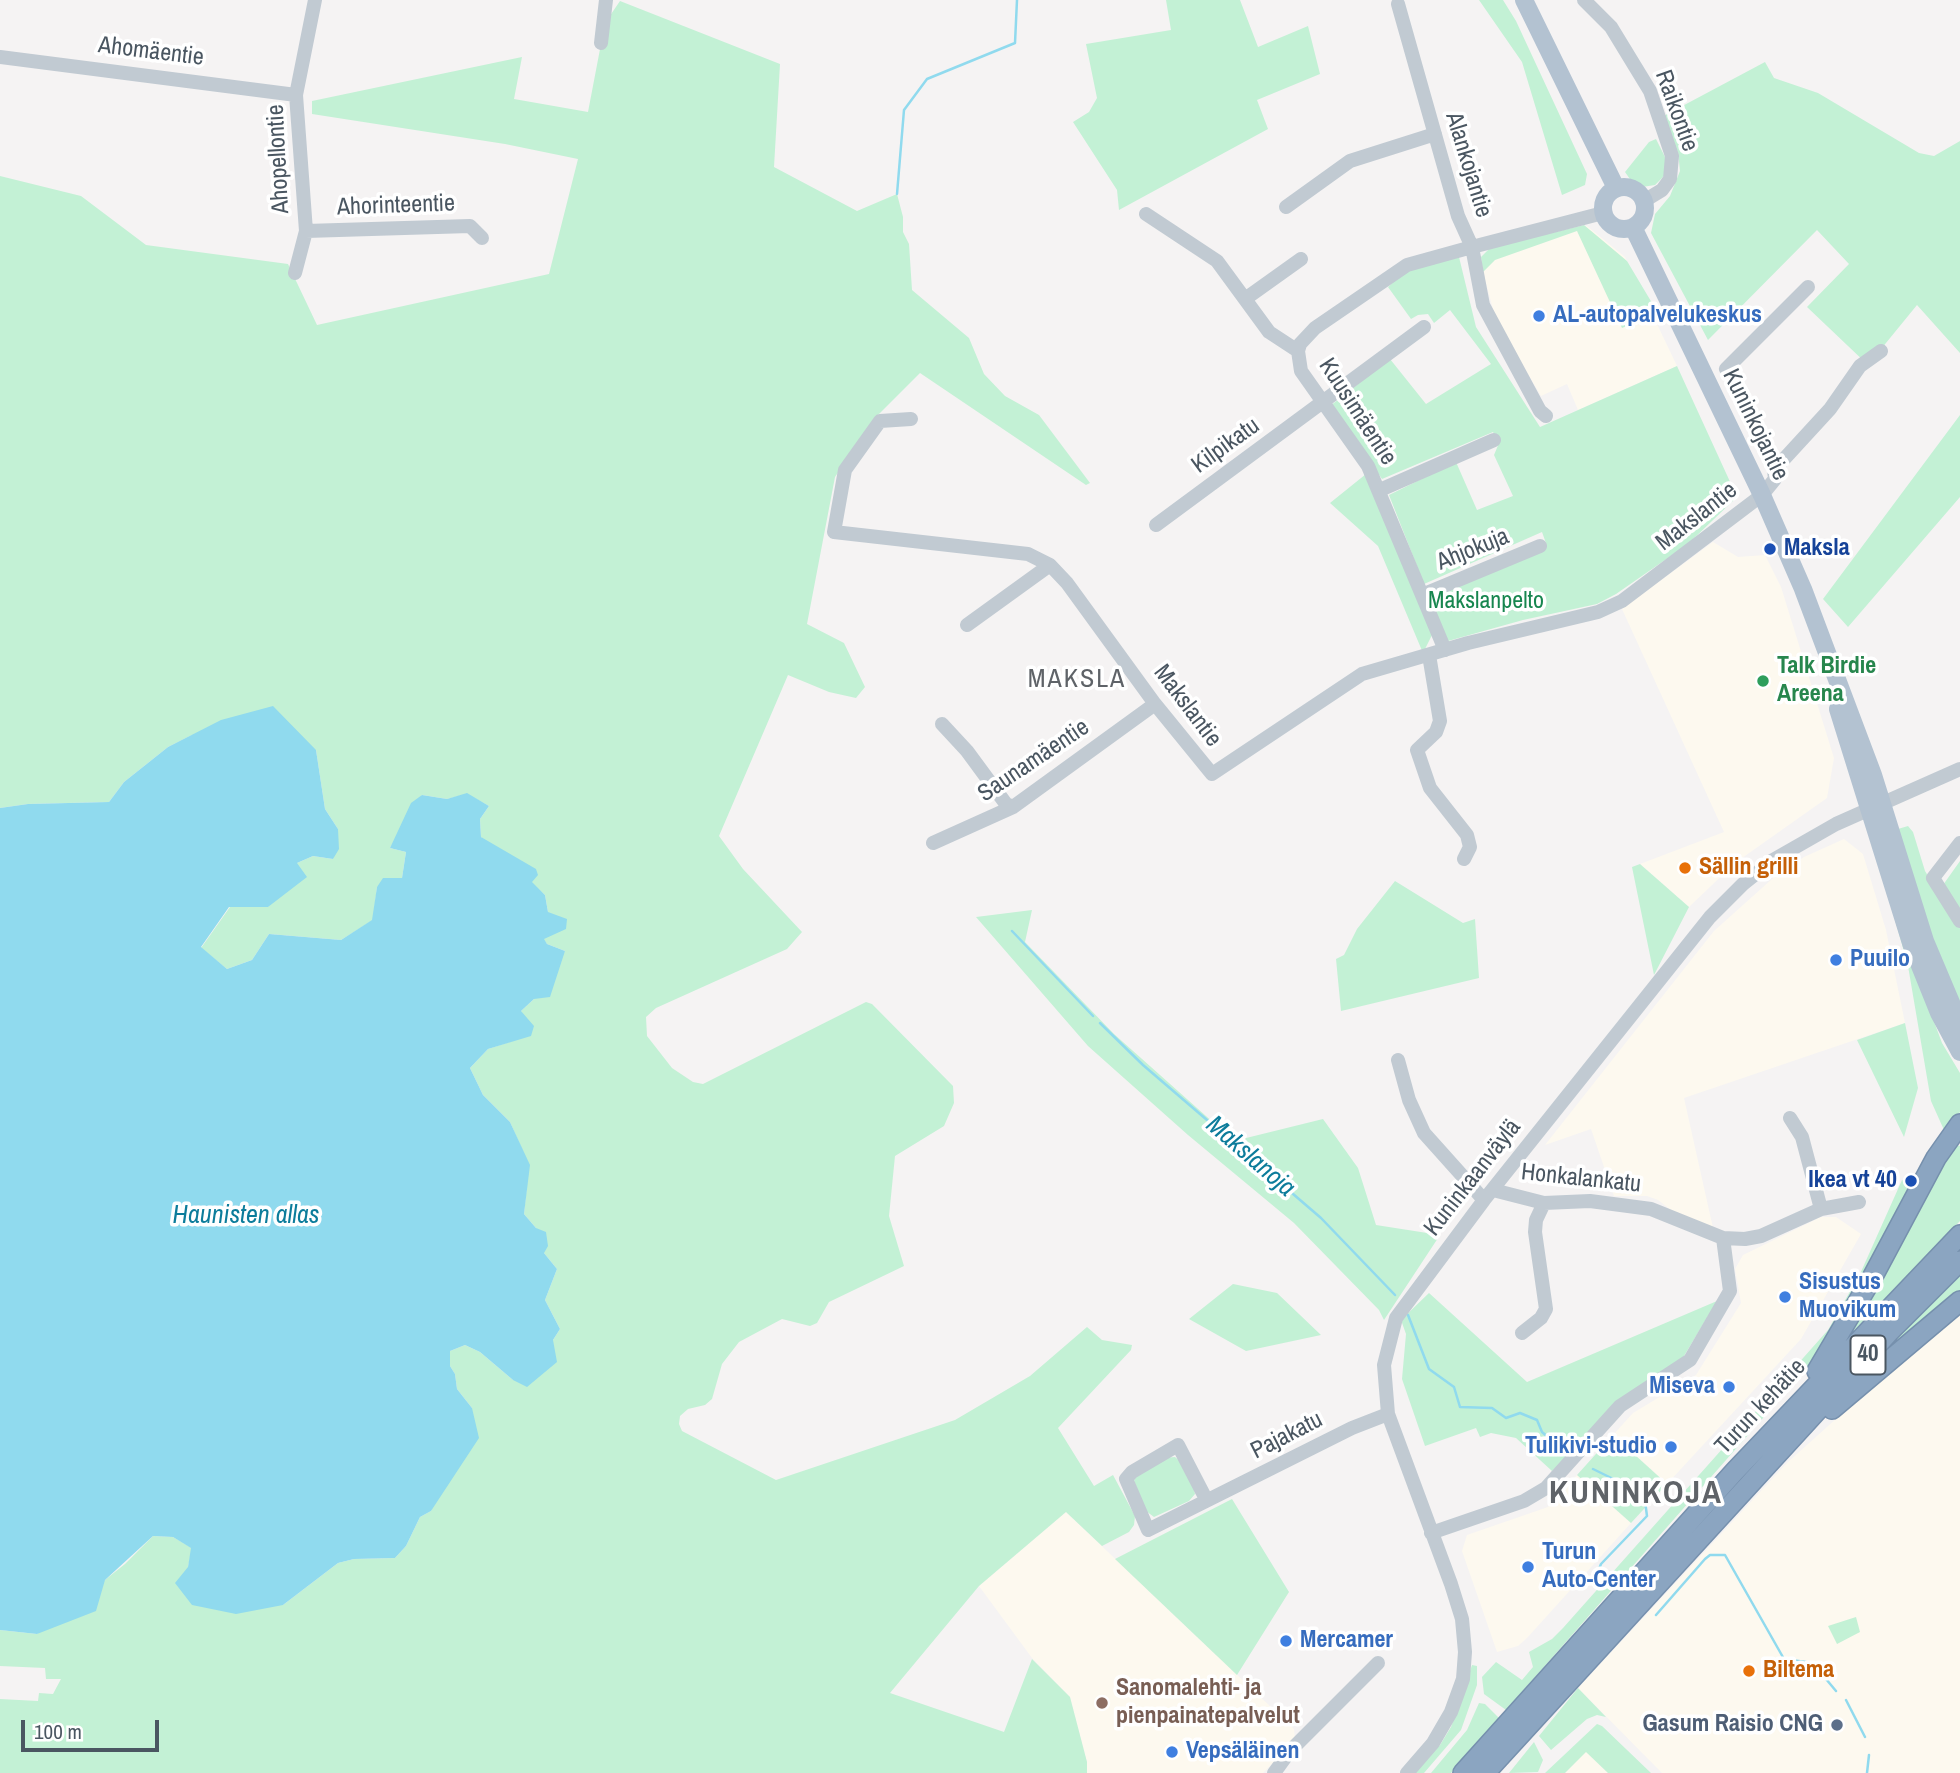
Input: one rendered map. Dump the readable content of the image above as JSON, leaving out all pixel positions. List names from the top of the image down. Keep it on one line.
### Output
{"streets":{"highway":["40","Turun kehätie"],"main road":["Kuninkojantie"],"street":["Ahomäentie","Raikontie","Ahopellontie","Alankojantie","Ahorinteentie","Kuusimäentie","Kilpikatu","Makslantie","Ahjokuja","Saunamäentie","Kuninkaanväylä","Honkalankatu","Pajakatu"]},"crossings":[["Ahomäentie","Ahopellontie"],["Raikontie","Alankojantie"],["Raikontie","Kuninkojantie"],["Ahopellontie","Ahorinteentie"],["Alankojantie","Kuusimäentie"],["Alankojantie","Kuninkojantie"],["Kuusimäentie","Kilpikatu"],["Kuusimäentie","Makslantie"],["Kuusimäentie","Ahjokuja"],["Kuninkojantie","Makslantie"],["Kuninkojantie","Kuninkaanväylä"],["Makslantie","Saunamäentie"],["Kuninkaanväylä","Honkalankatu"],["Kuninkaanväylä","Pajakatu"]],"districts":["MAKSLA","KUNINKOJA"],"water":["Makslanoja","Haunisten allas"],"parks":["Makslanpelto"],"places":["AL-autopalvelukeskus","Maksla","Talk Birdie Areena","Sällin grilli","Puuilo","Ikea vt 40","Sisustus Muovikum","Miseva","Tulikivi-studio","Turun Auto-Center","Mercamer","Biltema","Sanomalehti- ja pienpainatepalvelut","Gasum Raisio CNG","Vepsäläinen"],"scale_bar":"100 m"}
